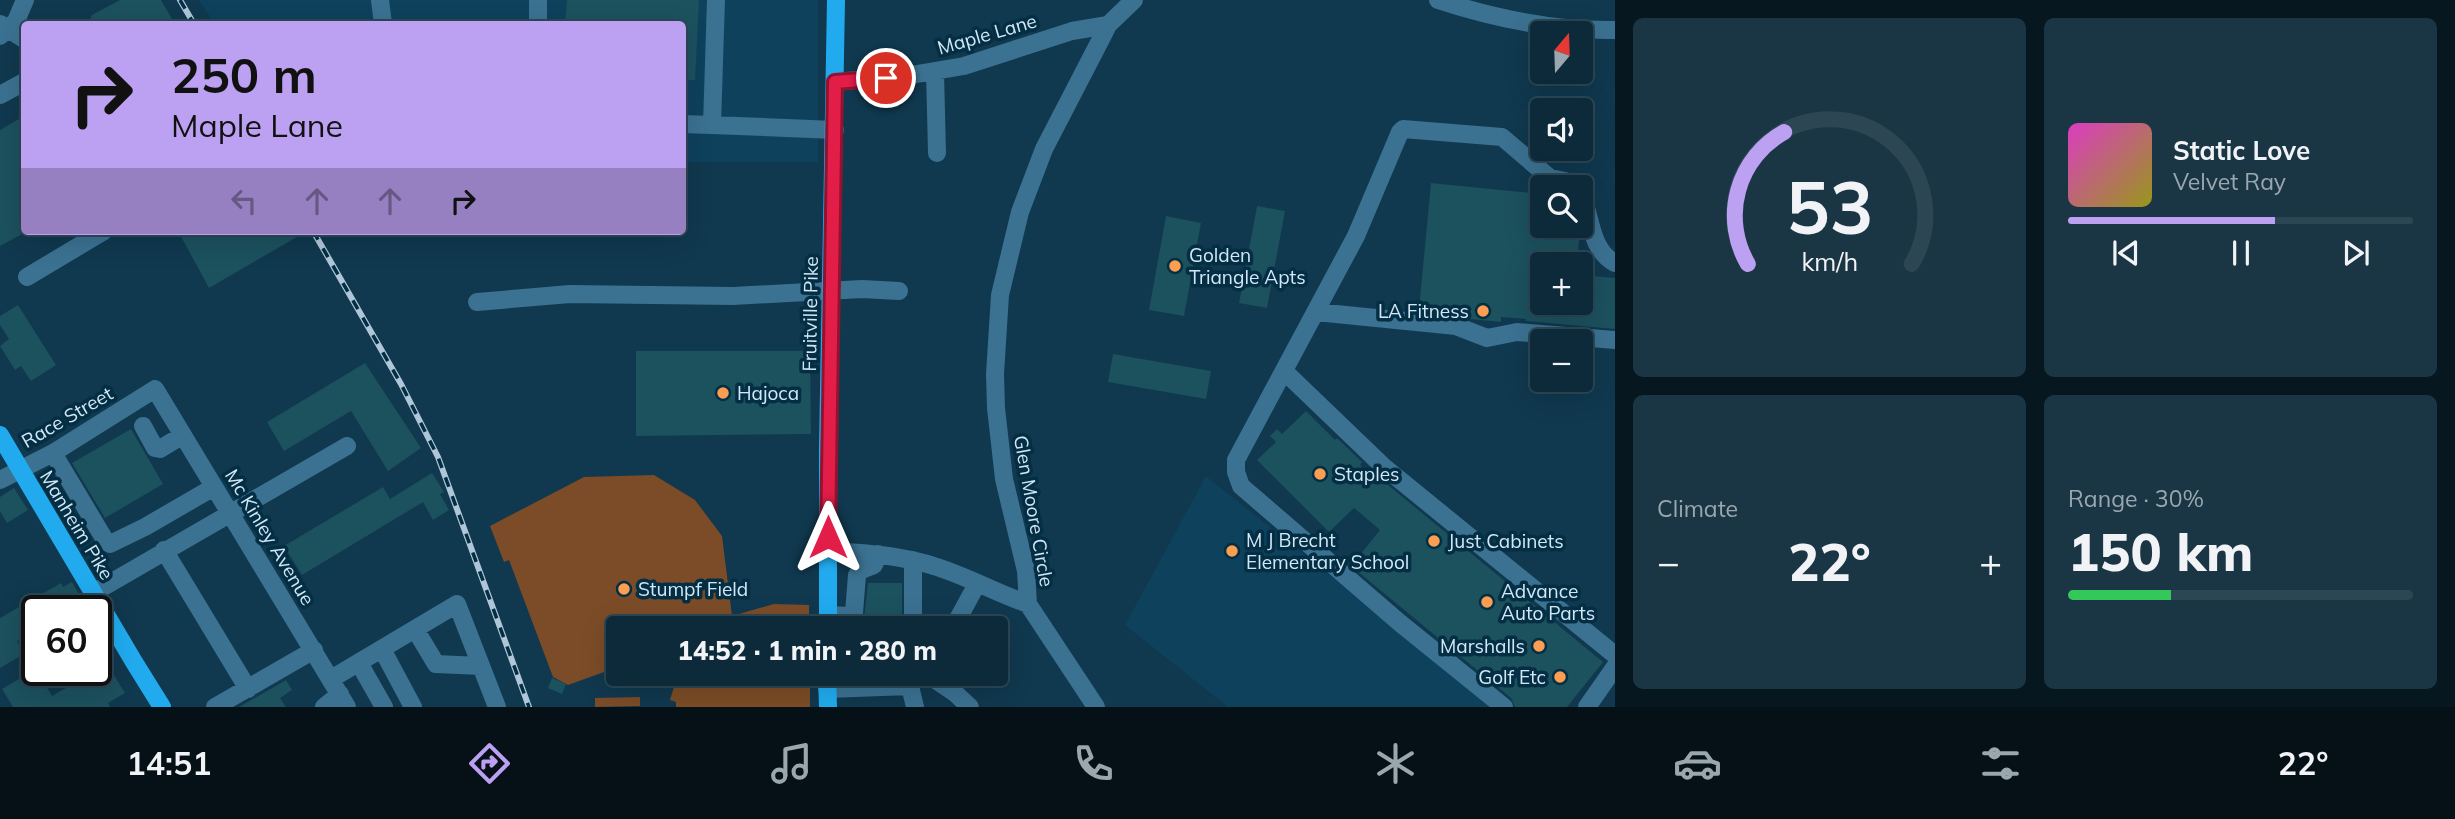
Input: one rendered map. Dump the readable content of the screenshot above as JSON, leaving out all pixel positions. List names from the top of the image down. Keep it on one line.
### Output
{"streets":{"main road":["Fruitville Pike","Manheim Pike"],"street":["Maple Lane","Race Street","Glen Moore Circle","Mc Kinley Avenue"]},"crossings":[["Maple Lane","Fruitville Pike"],["Maple Lane","Glen Moore Circle"],["Race Street","Manheim Pike"],["Race Street","Mc Kinley Avenue"]],"places":["Golden Triangle Apts","LA Fitness","Hajoca","Staples","Just Cabinets","M J Brecht Elementary School","Stumpf Field","Advance Auto Parts","Marshalls","Golf Etc"],"north":"top","page":{"map_buttons":["+","−"],"turn":["250 m","Maple Lane"],"song":["Static Love","Velvet Ray"],"tile":["Climate",["Range · 30%","150 km"]],"heat":["−","22°","+"],"limit":"60","trip":"14:52 · 1 min · 280 m","tabs":["14:51","22°"],"gauge":["53","km/h"]}}
